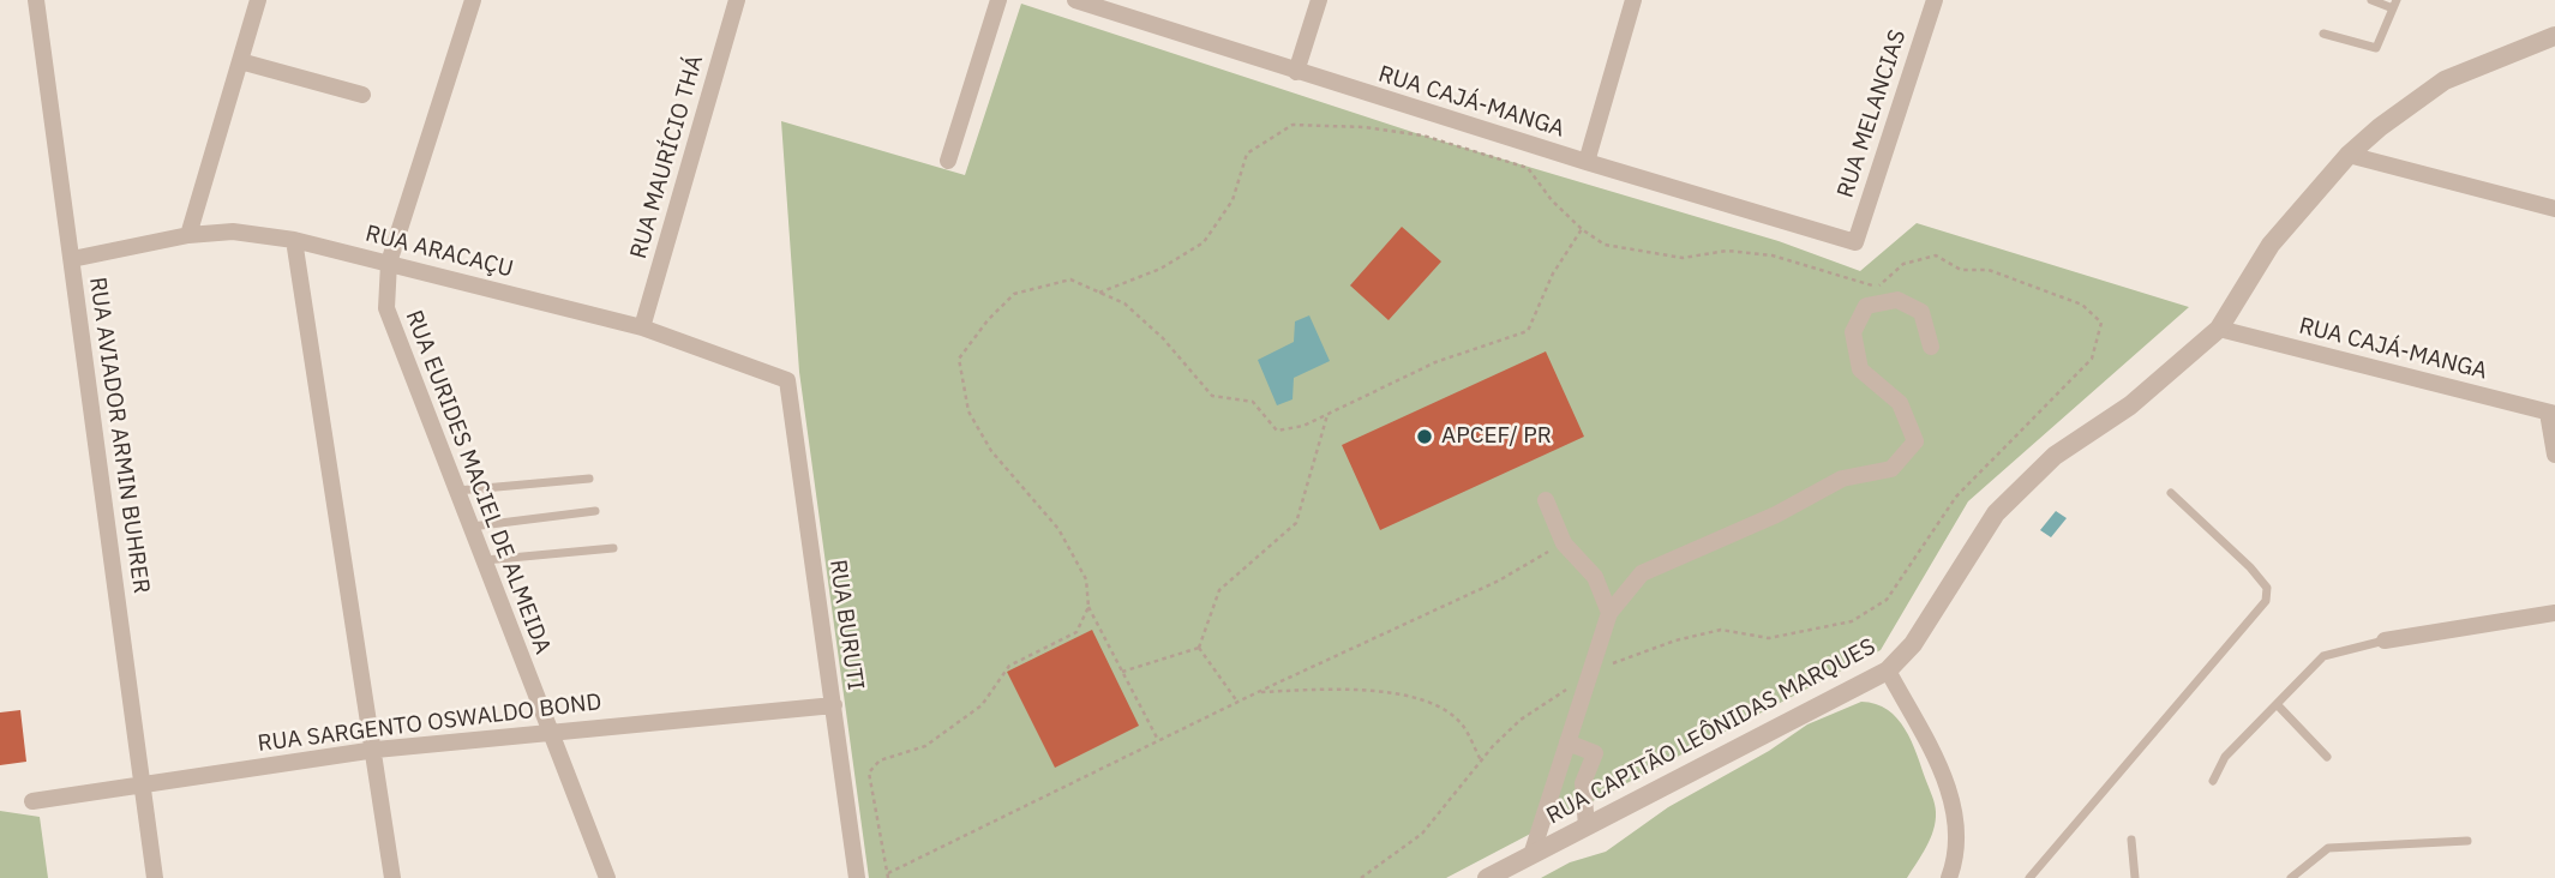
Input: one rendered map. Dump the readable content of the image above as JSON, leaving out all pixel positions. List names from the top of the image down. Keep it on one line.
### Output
{"streets":{"street":["RUA CAJÁ-MANGA","RUA MELANCIAS","RUA MAURÍCIO THÁ","RUA ARACAÇU","RUA AVIADOR ARMIN BUHRER","RUA EURIDES MACIEL DE ALMEIDA","RUA BURUTI","RUA SARGENTO OSWALDO BOND","RUA CAPITÃO LEÔNIDAS MARQUES"]},"crossings":[["RUA CAJÁ-MANGA","RUA MELANCIAS"],["RUA CAJÁ-MANGA","RUA CAPITÃO LEÔNIDAS MARQUES"],["RUA MAURÍCIO THÁ","RUA ARACAÇU"],["RUA ARACAÇU","RUA AVIADOR ARMIN BUHRER"],["RUA ARACAÇU","RUA EURIDES MACIEL DE ALMEIDA"],["RUA ARACAÇU","RUA BURUTI"],["RUA AVIADOR ARMIN BUHRER","RUA SARGENTO OSWALDO BOND"],["RUA EURIDES MACIEL DE ALMEIDA","RUA SARGENTO OSWALDO BOND"],["RUA BURUTI","RUA SARGENTO OSWALDO BOND"]],"places":["APCEF/ PR"]}
